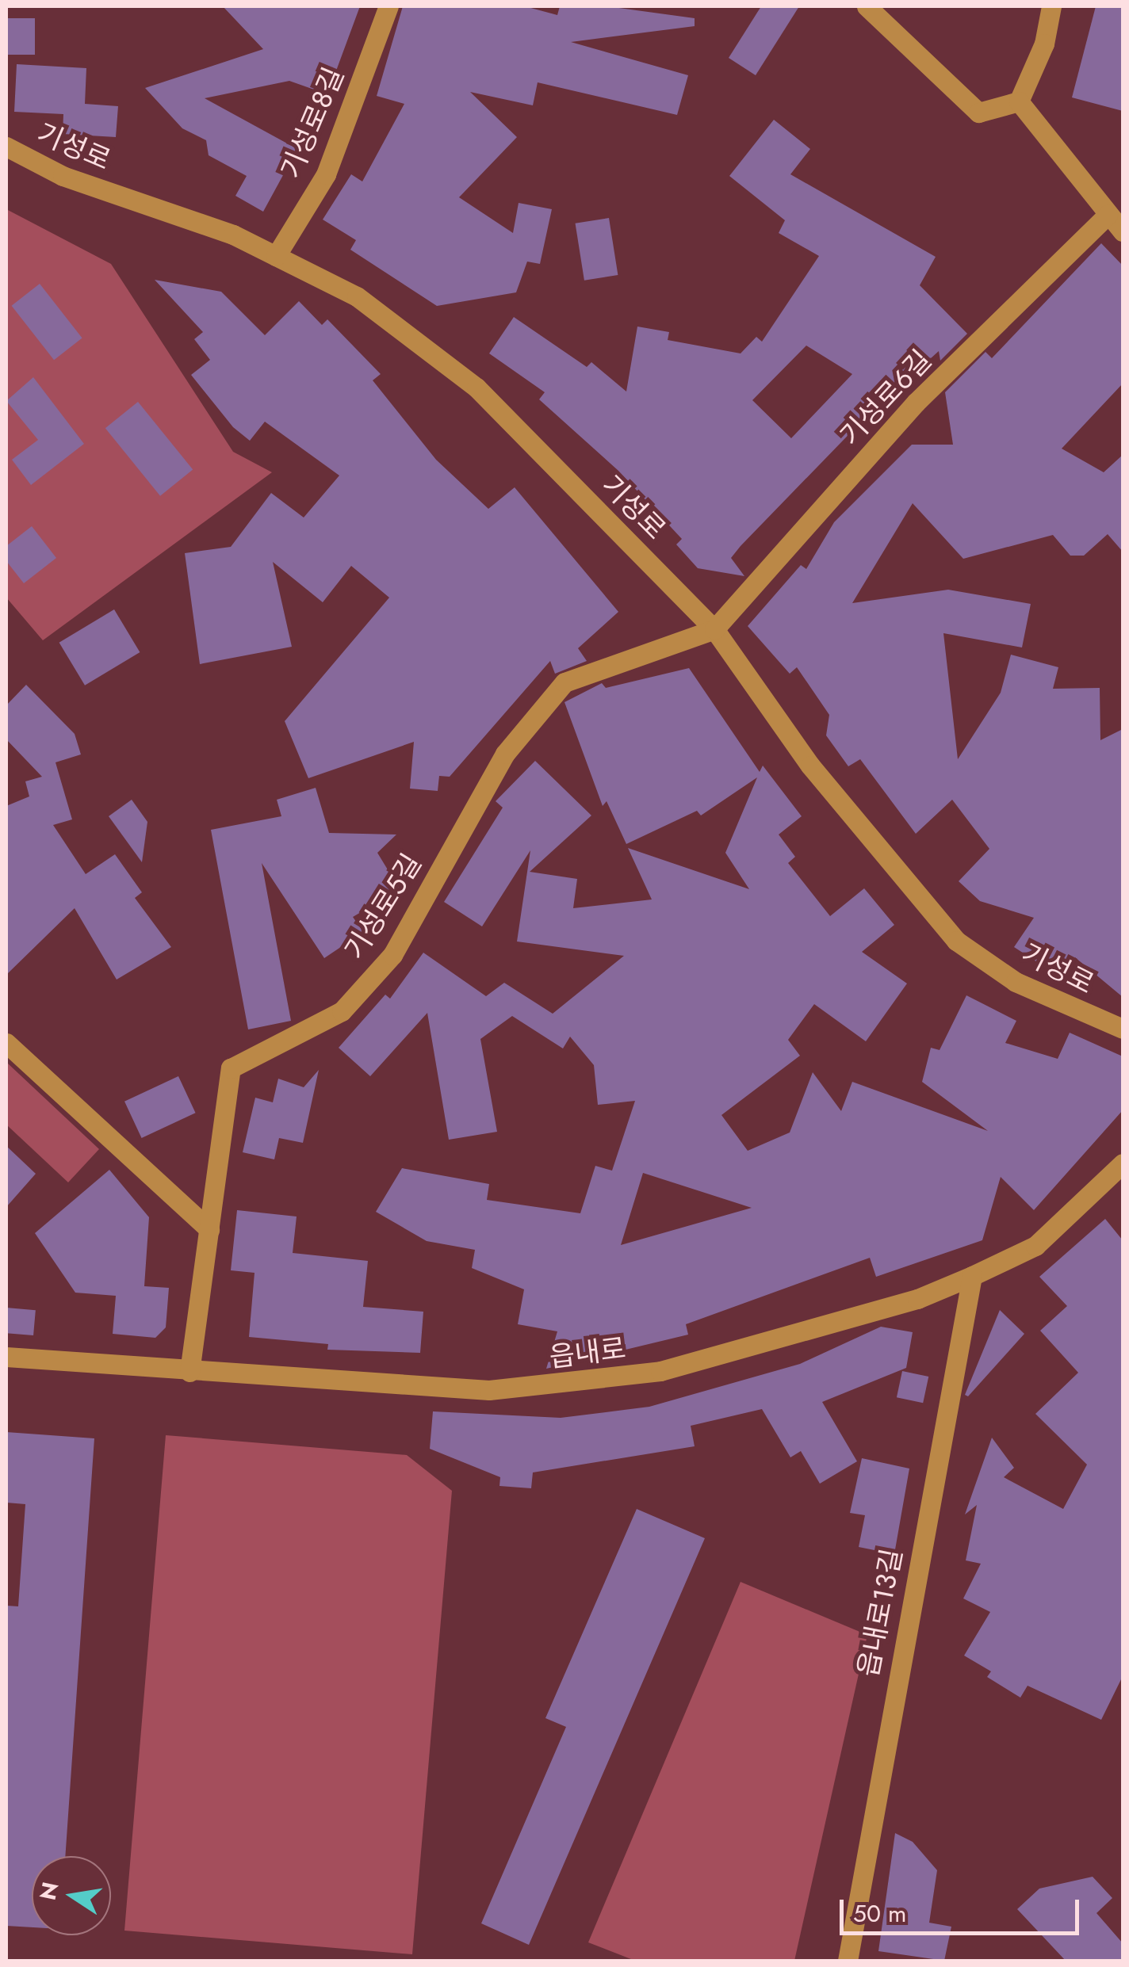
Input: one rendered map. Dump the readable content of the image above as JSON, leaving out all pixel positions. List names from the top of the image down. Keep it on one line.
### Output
{"streets":{"street":["기성로8길","기성로","기성로6길","기성로5길","읍내로","읍내로13길"]},"crossings":[["기성로8길","기성로"],["기성로","기성로6길"],["기성로","기성로5길"],["기성로6길","기성로5길"],["기성로5길","읍내로"],["읍내로","읍내로13길"]],"scale_bar":"50 m","north":"left"}
